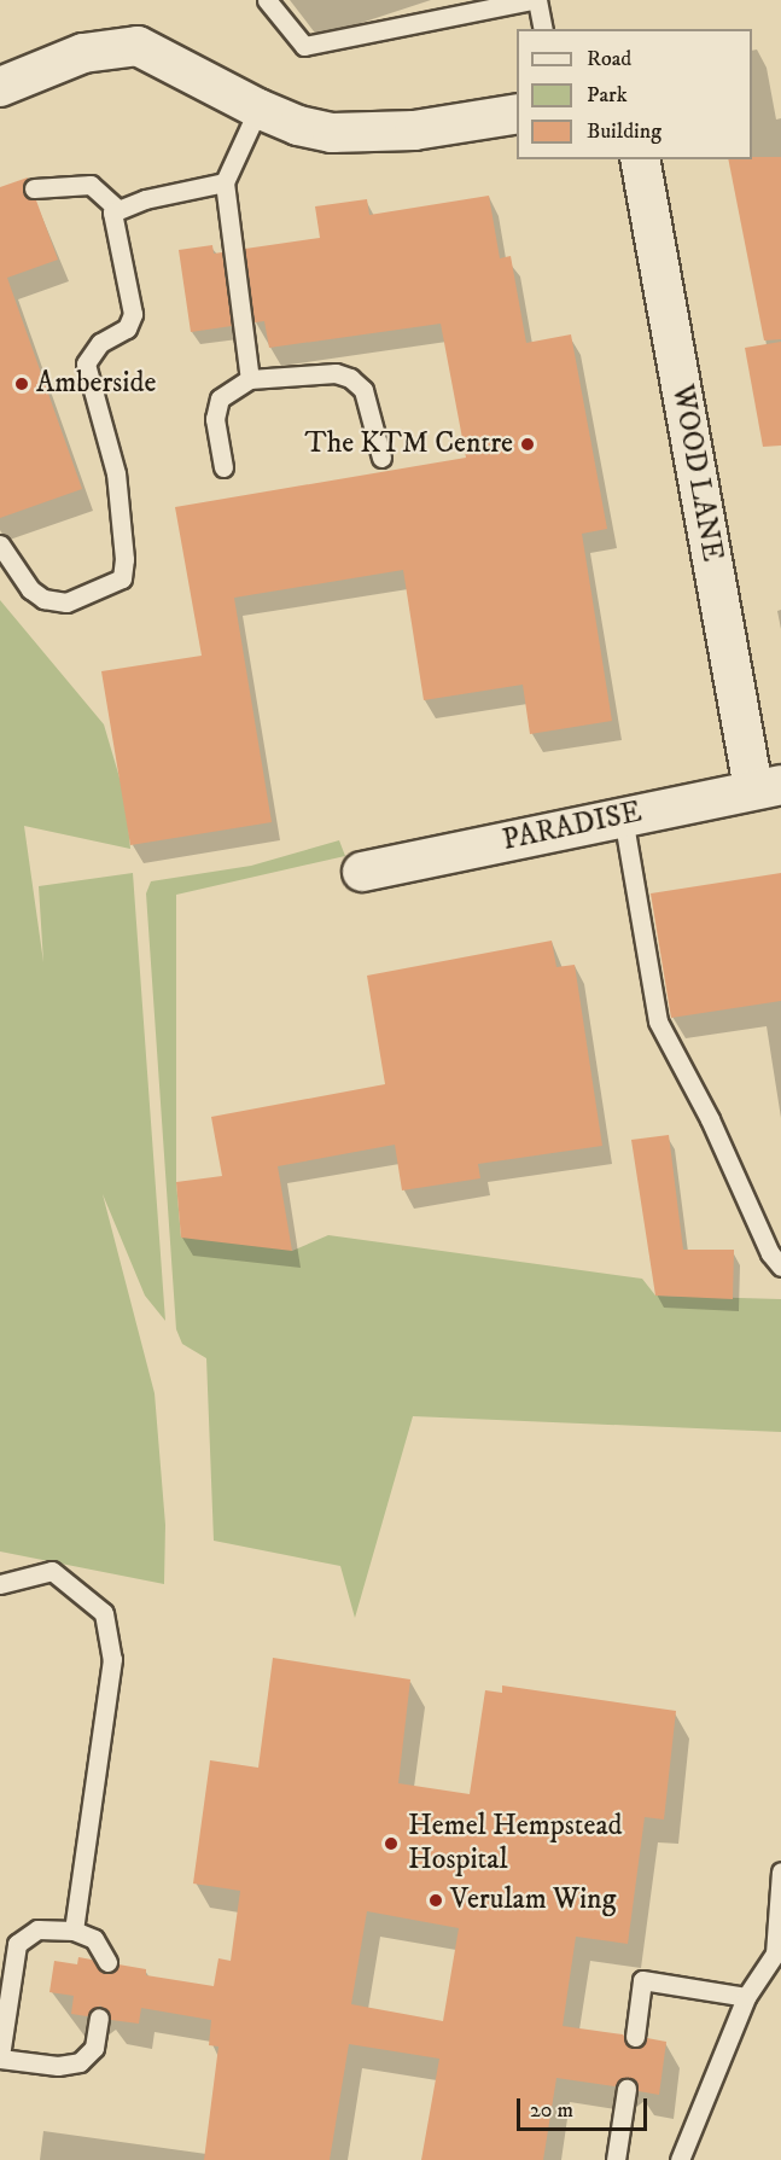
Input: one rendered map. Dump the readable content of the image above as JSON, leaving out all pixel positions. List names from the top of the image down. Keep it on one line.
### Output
{"streets":{"street":["WOOD LANE","PARADISE"]},"crossings":[["WOOD LANE","PARADISE"]],"places":["Amberside","The KTM Centre","Hemel Hempstead Hospital","Verulam Wing"],"legend":["Road","Park","Building"],"scale_bar":"20 m"}
